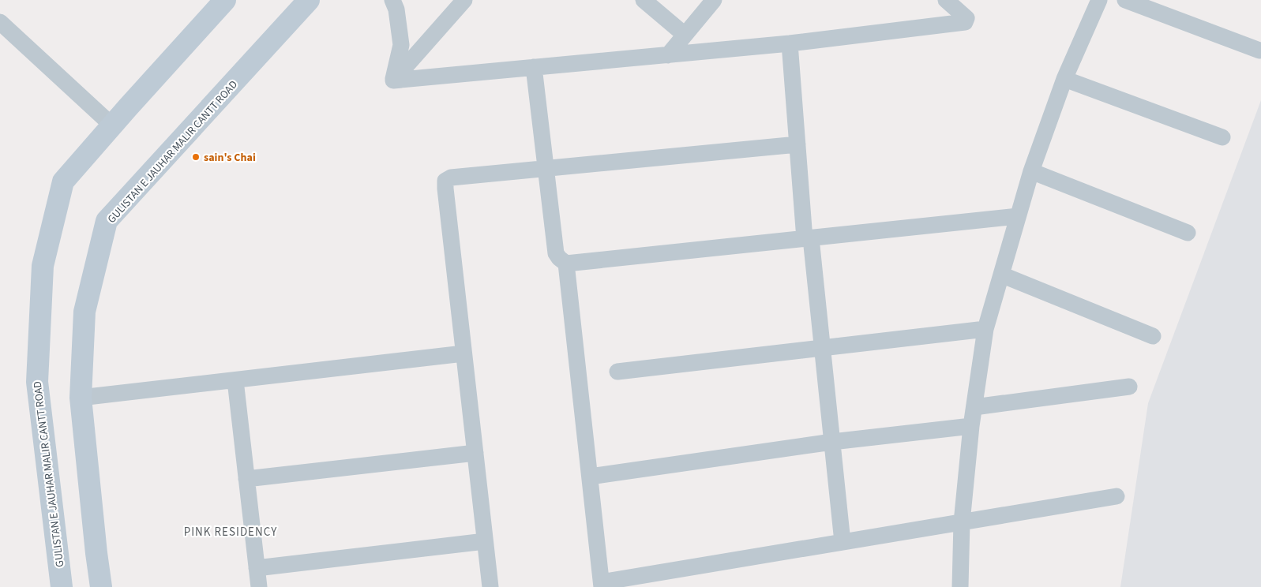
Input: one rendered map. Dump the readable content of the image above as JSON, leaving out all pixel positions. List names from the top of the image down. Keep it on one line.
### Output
{"streets":{"main road":["GULISTAN E JAUHAR MALIR CANTT ROAD"]},"districts":["PINK RESIDENCY"],"places":["sain's Chai"]}
